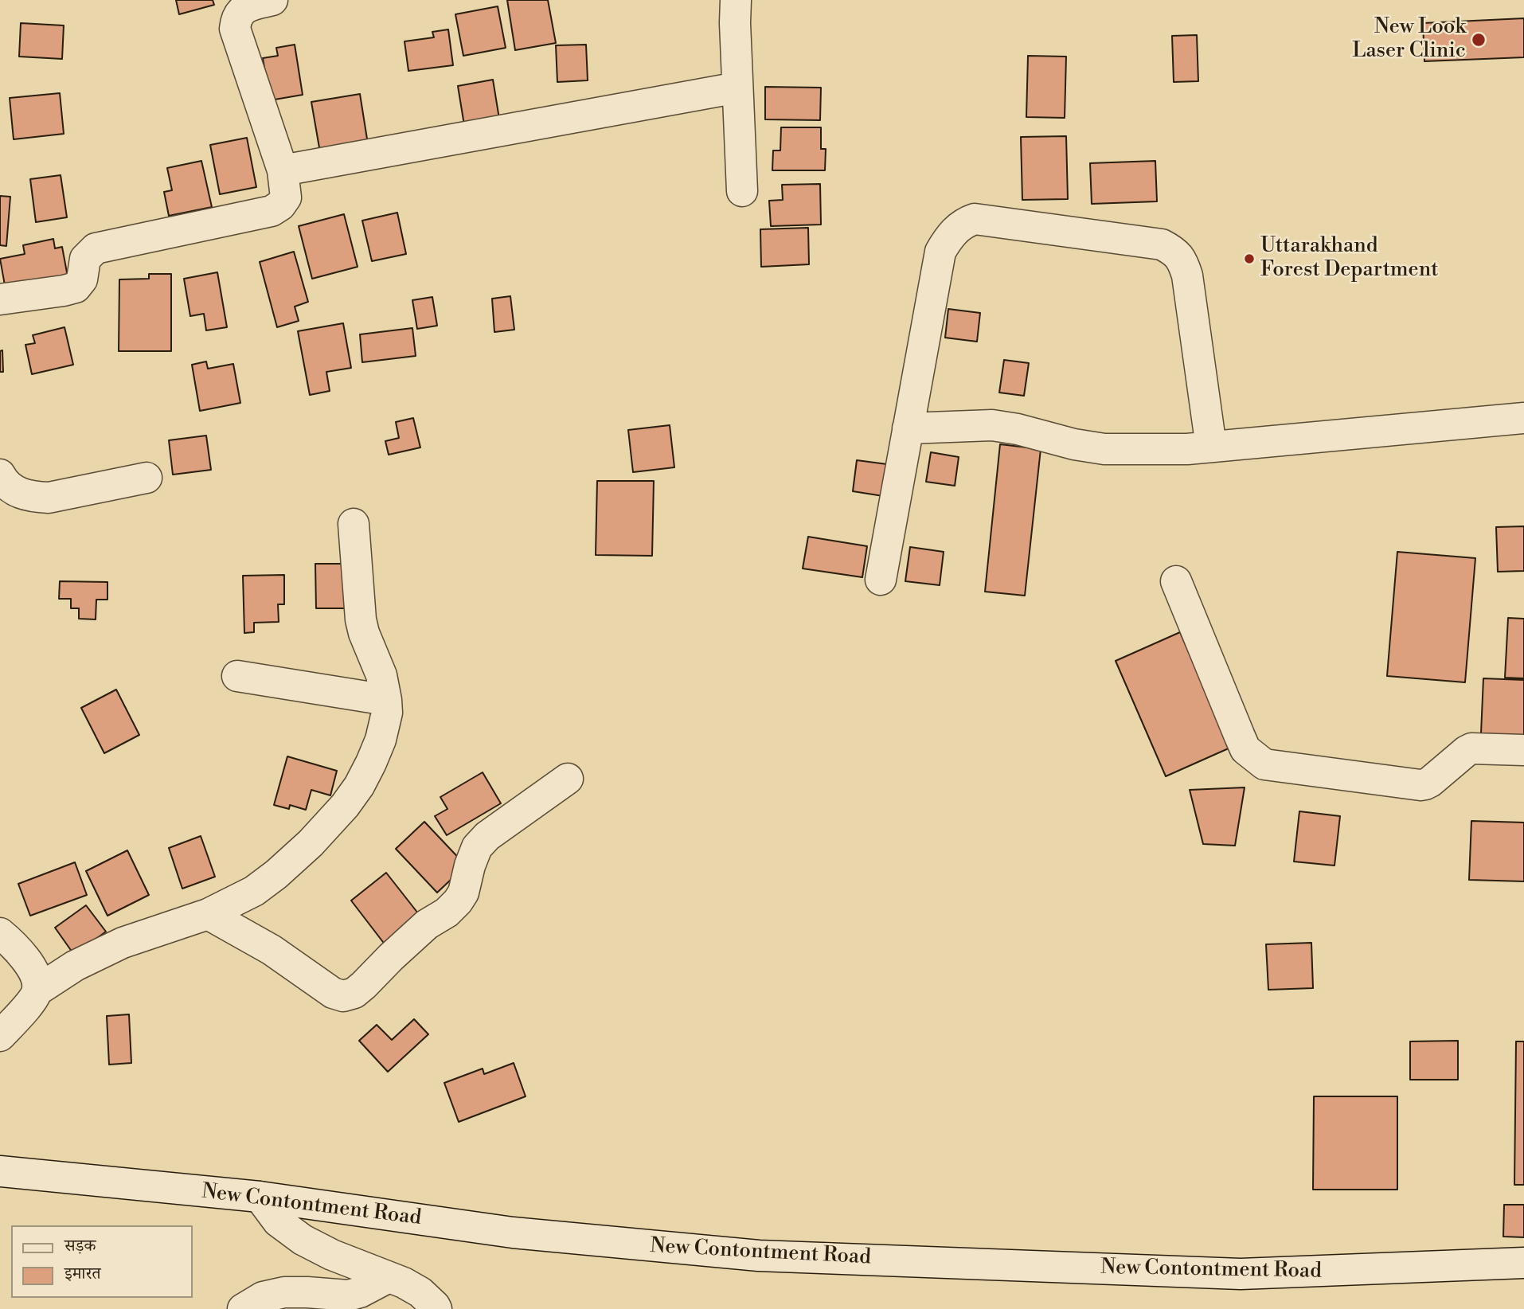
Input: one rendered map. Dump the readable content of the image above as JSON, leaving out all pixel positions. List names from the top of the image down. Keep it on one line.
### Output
{"streets":{"street":["New Contontment Road"]},"places":["New Look Laser Clinic","Uttarakhand Forest Department"],"legend":["सड़क","इमारत"]}
